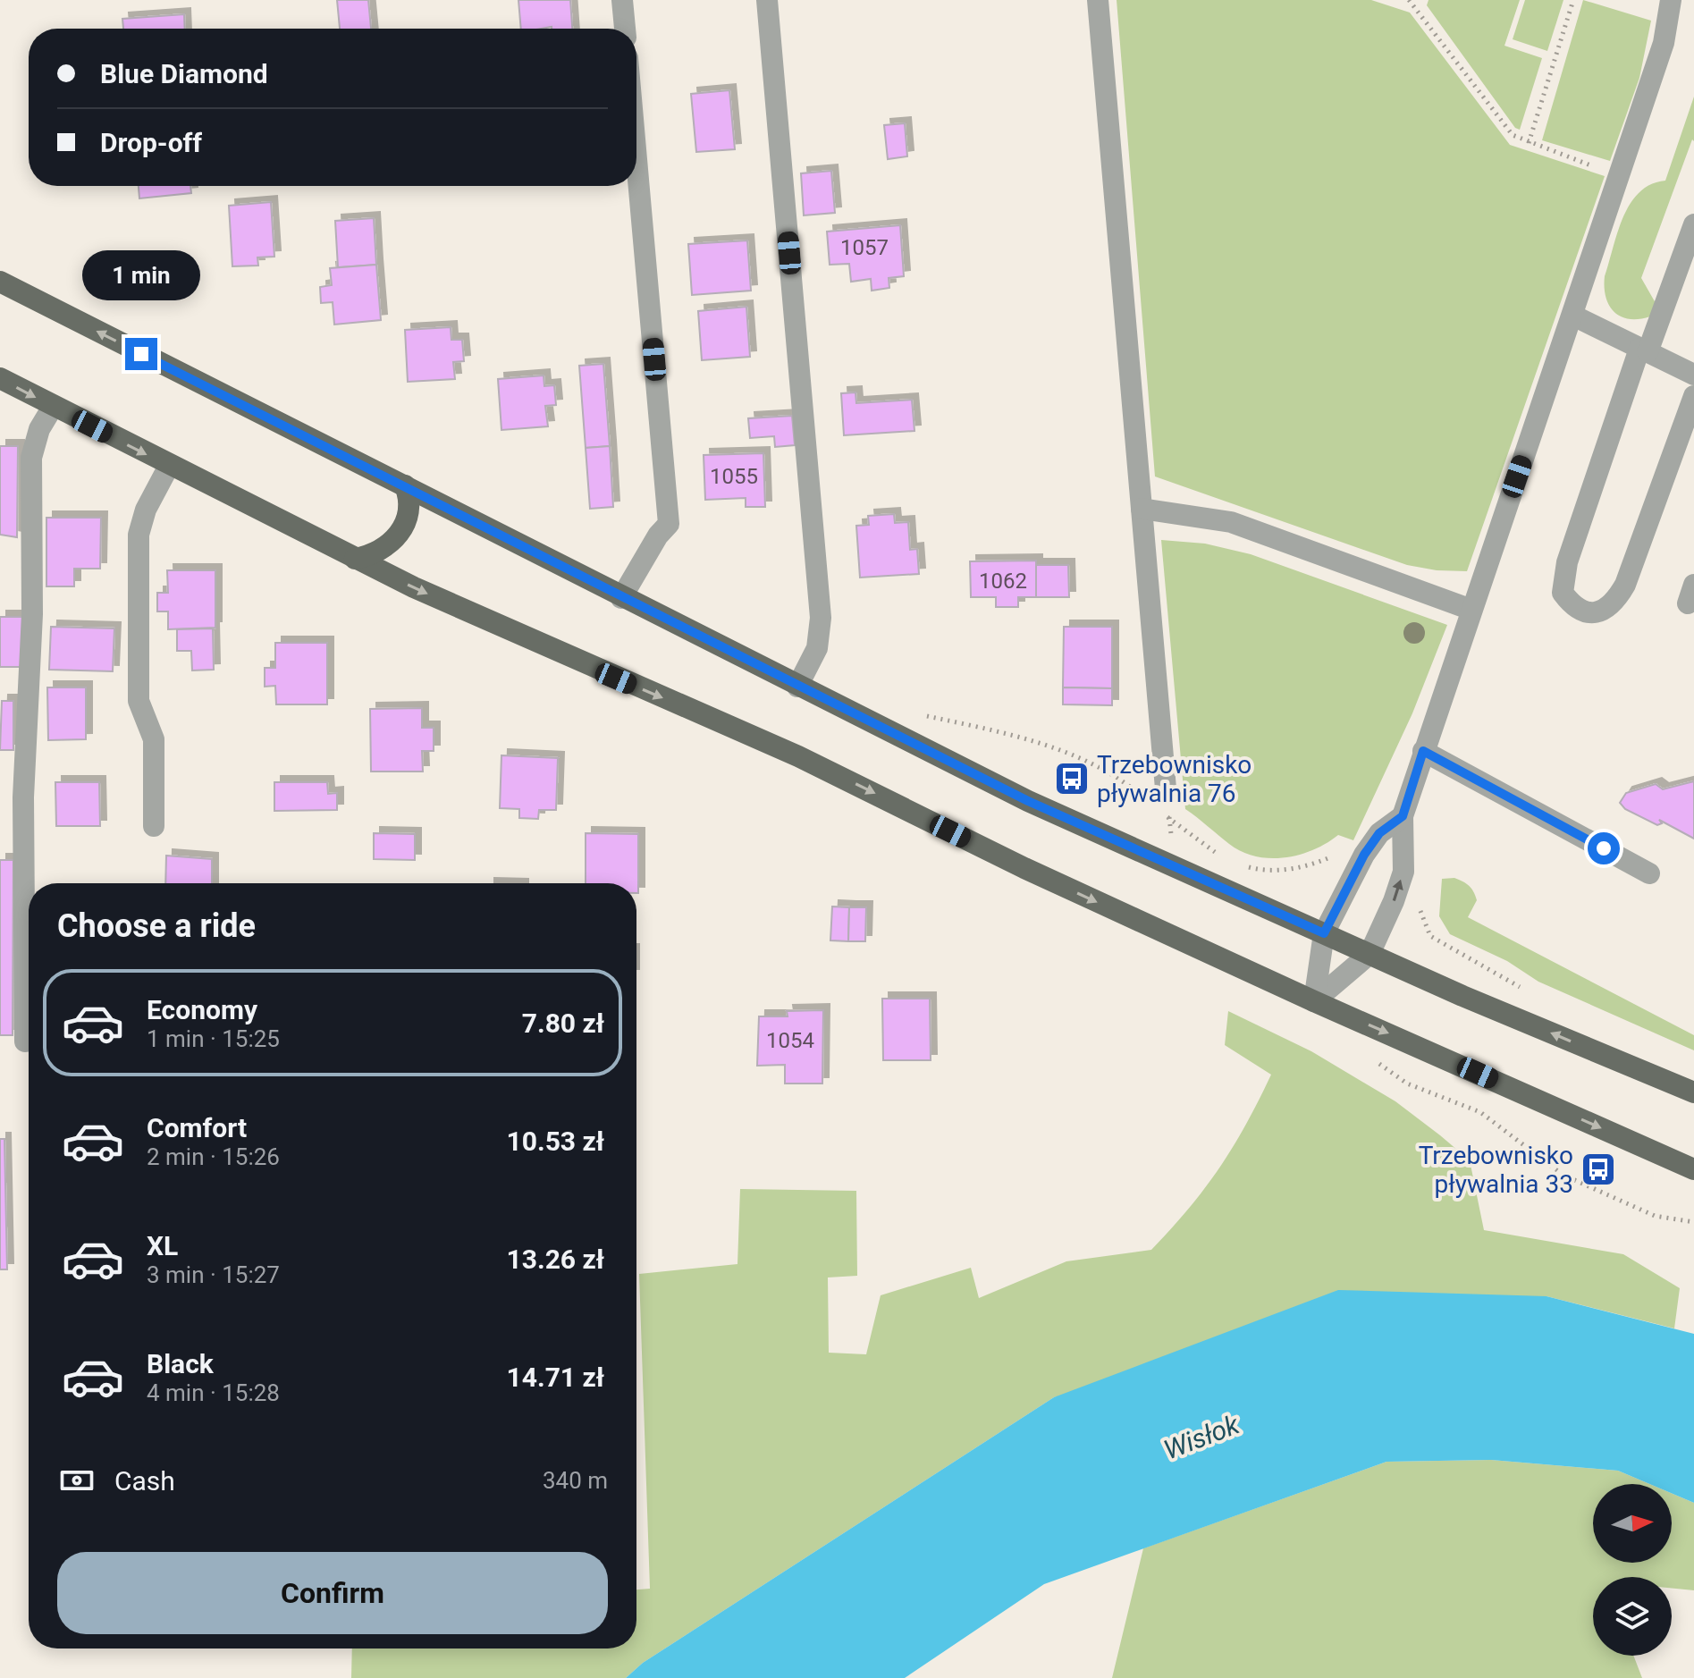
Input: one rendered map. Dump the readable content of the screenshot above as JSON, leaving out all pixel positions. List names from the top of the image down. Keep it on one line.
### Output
{"water":["Wisłok"],"places":{"bus stop":["Trzebownisko pływalnia 76","Trzebownisko pływalnia 33"]},"house_numbers":["1057","1055","1062","1054"],"north":"right","page":{"banner":["Blue Diamond","Drop-off"],"bubble":"1 min","heading":"Choose a ride","list":[{"name":"Economy","note":"1 min · 15:25","value":"7.80 zł"},{"name":"Comfort","note":"2 min · 15:26","value":"10.53 zł"},{"name":"XL","note":"3 min · 15:27","value":"13.26 zł"},{"name":"Black","note":"4 min · 15:28","value":"14.71 zł"}],"pay":["Cash","340 m"],"buttons":"Confirm"}}
